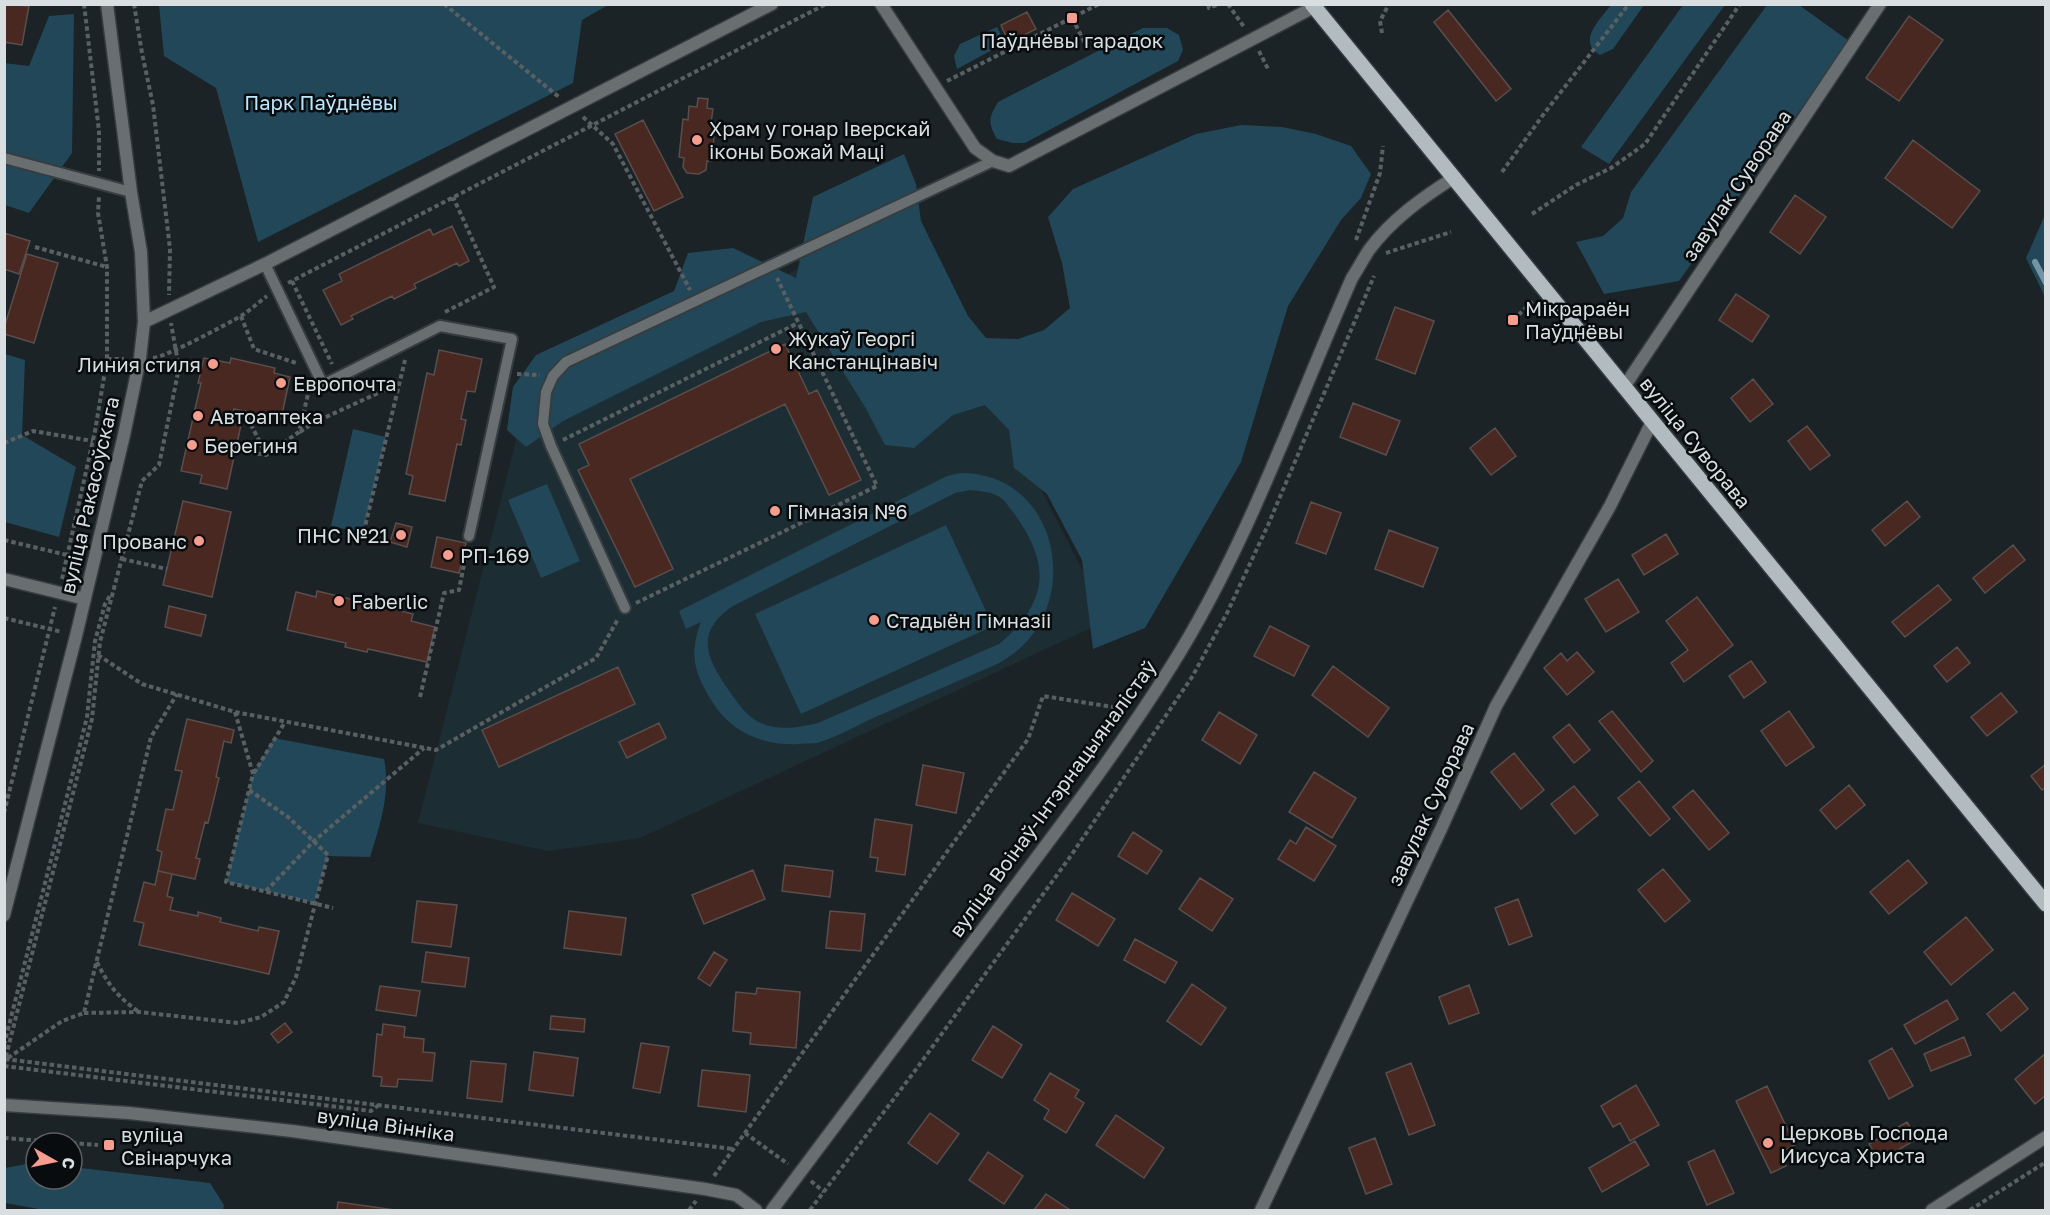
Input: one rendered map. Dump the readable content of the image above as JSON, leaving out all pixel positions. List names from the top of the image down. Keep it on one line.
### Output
{"streets":{"main road":["вуліца Суворава"],"street":["завулак Суворава","вуліца Ракасоўскага","вуліца Воінаў-Інтэрнацыяналістаў","вуліца Вінніка"]},"crossings":[["завулак Суворава","вуліца Суворава"],["вуліца Суворава","вуліца Воінаў-Інтэрнацыяналістаў"]],"parks":["Парк Паўднёвы"],"places":{"transit":["Паўднёвы гарадок","Мікрараён Паўднёвы","вуліца Свінарчука"],"other":["Храм у гонар Іверскай іконы Божай Маці","Жукаў Георгі Канстанцінавіч","Линия стиля","Европочта","Автоаптека","Берегиня","Гімназія №6","ПНС №21","Прованс","РП-169","Faberlic","Стадыён Гімназіі","Церковь Господа Иисуса Христа"]},"north":"right"}
